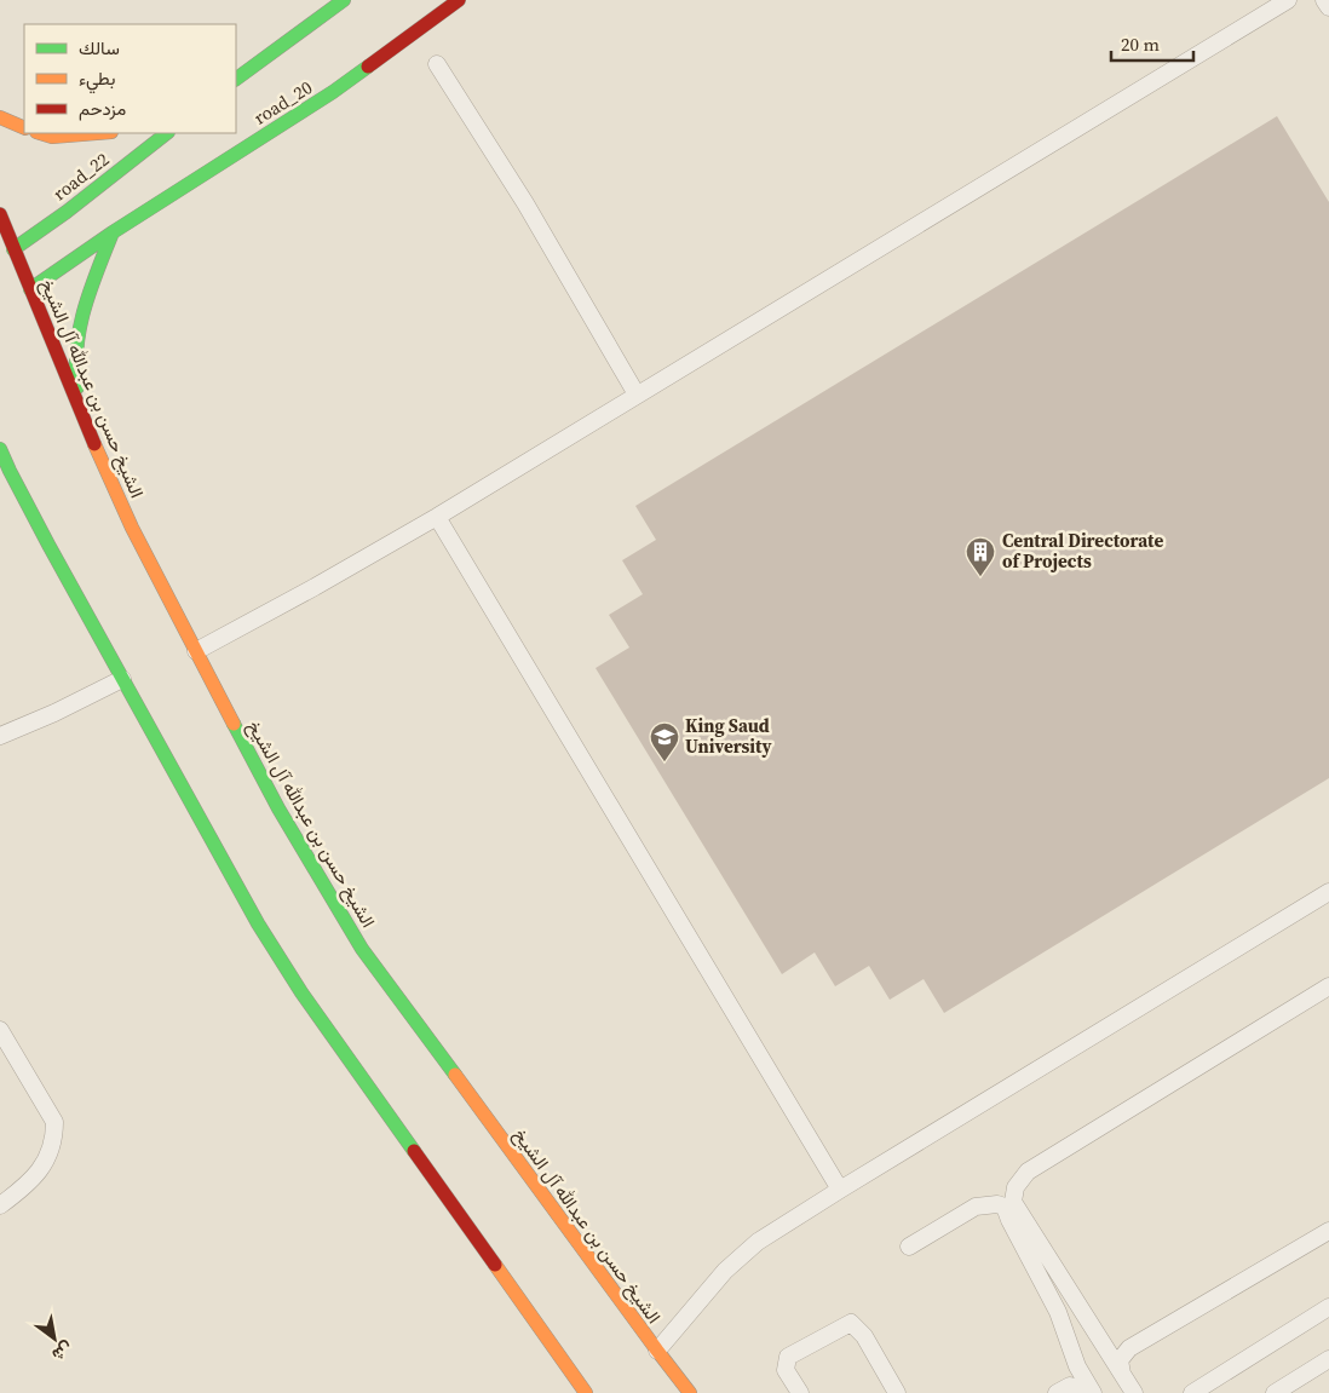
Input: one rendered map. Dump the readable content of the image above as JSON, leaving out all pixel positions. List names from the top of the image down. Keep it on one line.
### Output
{"streets":{"main road":["road_20","road_22","الشيخ حسن بن عبدالله آل الشيخ"]},"crossings":[["road_20","الشيخ حسن بن عبدالله آل الشيخ"],["road_22","الشيخ حسن بن عبدالله آل الشيخ"]],"places":{"building":["Central Directorate of Projects"],"school or university":["King Saud University"]},"legend":["سالك","بطيء","مزدحم"],"scale_bar":"20 m","north":"bottom right"}
